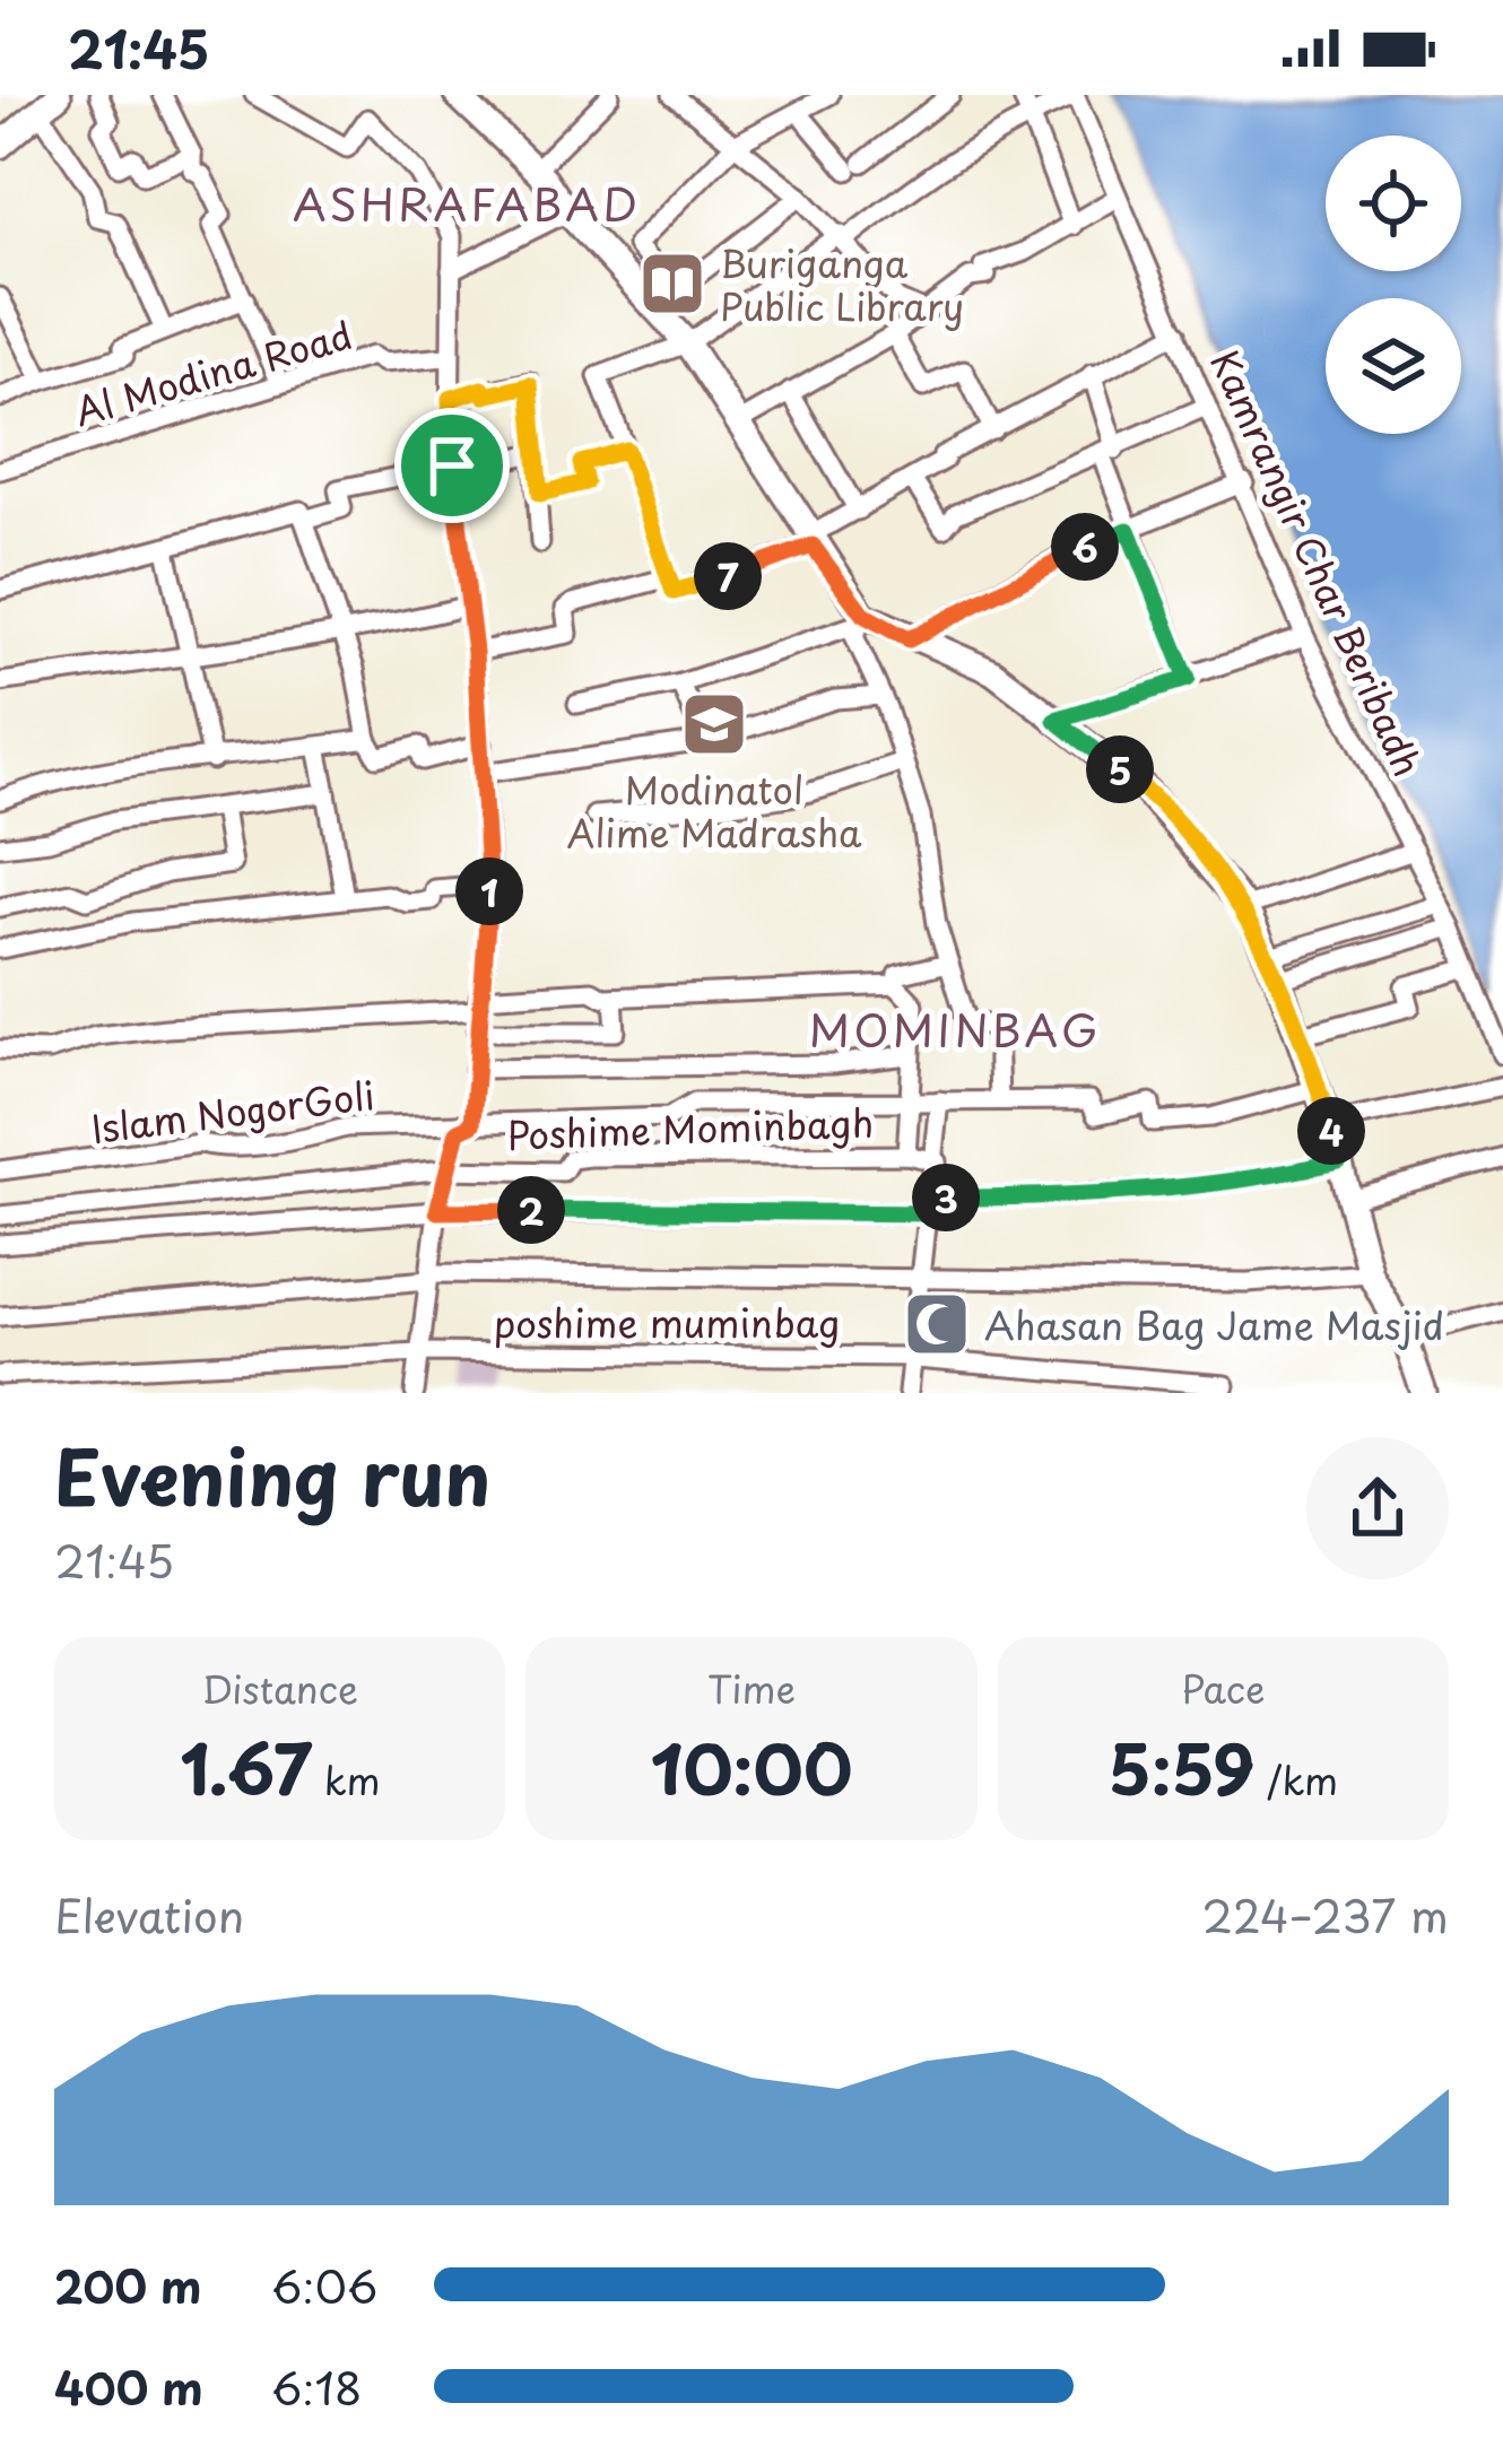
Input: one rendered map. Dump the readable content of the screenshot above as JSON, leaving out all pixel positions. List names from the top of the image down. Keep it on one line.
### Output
{"streets":{"street":["Al Modina Road","Kamrangir Char Beribadh","Islam NogorGoli","Poshime Mominbagh","poshime muminbag"]},"districts":["ASHRAFABAD","MOMINBAG"],"places":{"library":["Buriganga Public Library"],"school or university":["Modinatol Alime Madrasha"],"mosque":["Ahasan Bag Jame Masjid"]},"page":{"status":"21:45","pins":["6","7","5","1","4","3","2"],"heading":["Evening run","21:45"],"stats":[["Distance","1.67 km"],["Time","10:00"],["Pace","5:59 /km"]],"chart":["Elevation","224–237 m"],"list":[{"name":"200 m","note":"6:06"},{"name":"400 m","note":"6:18"}]}}
